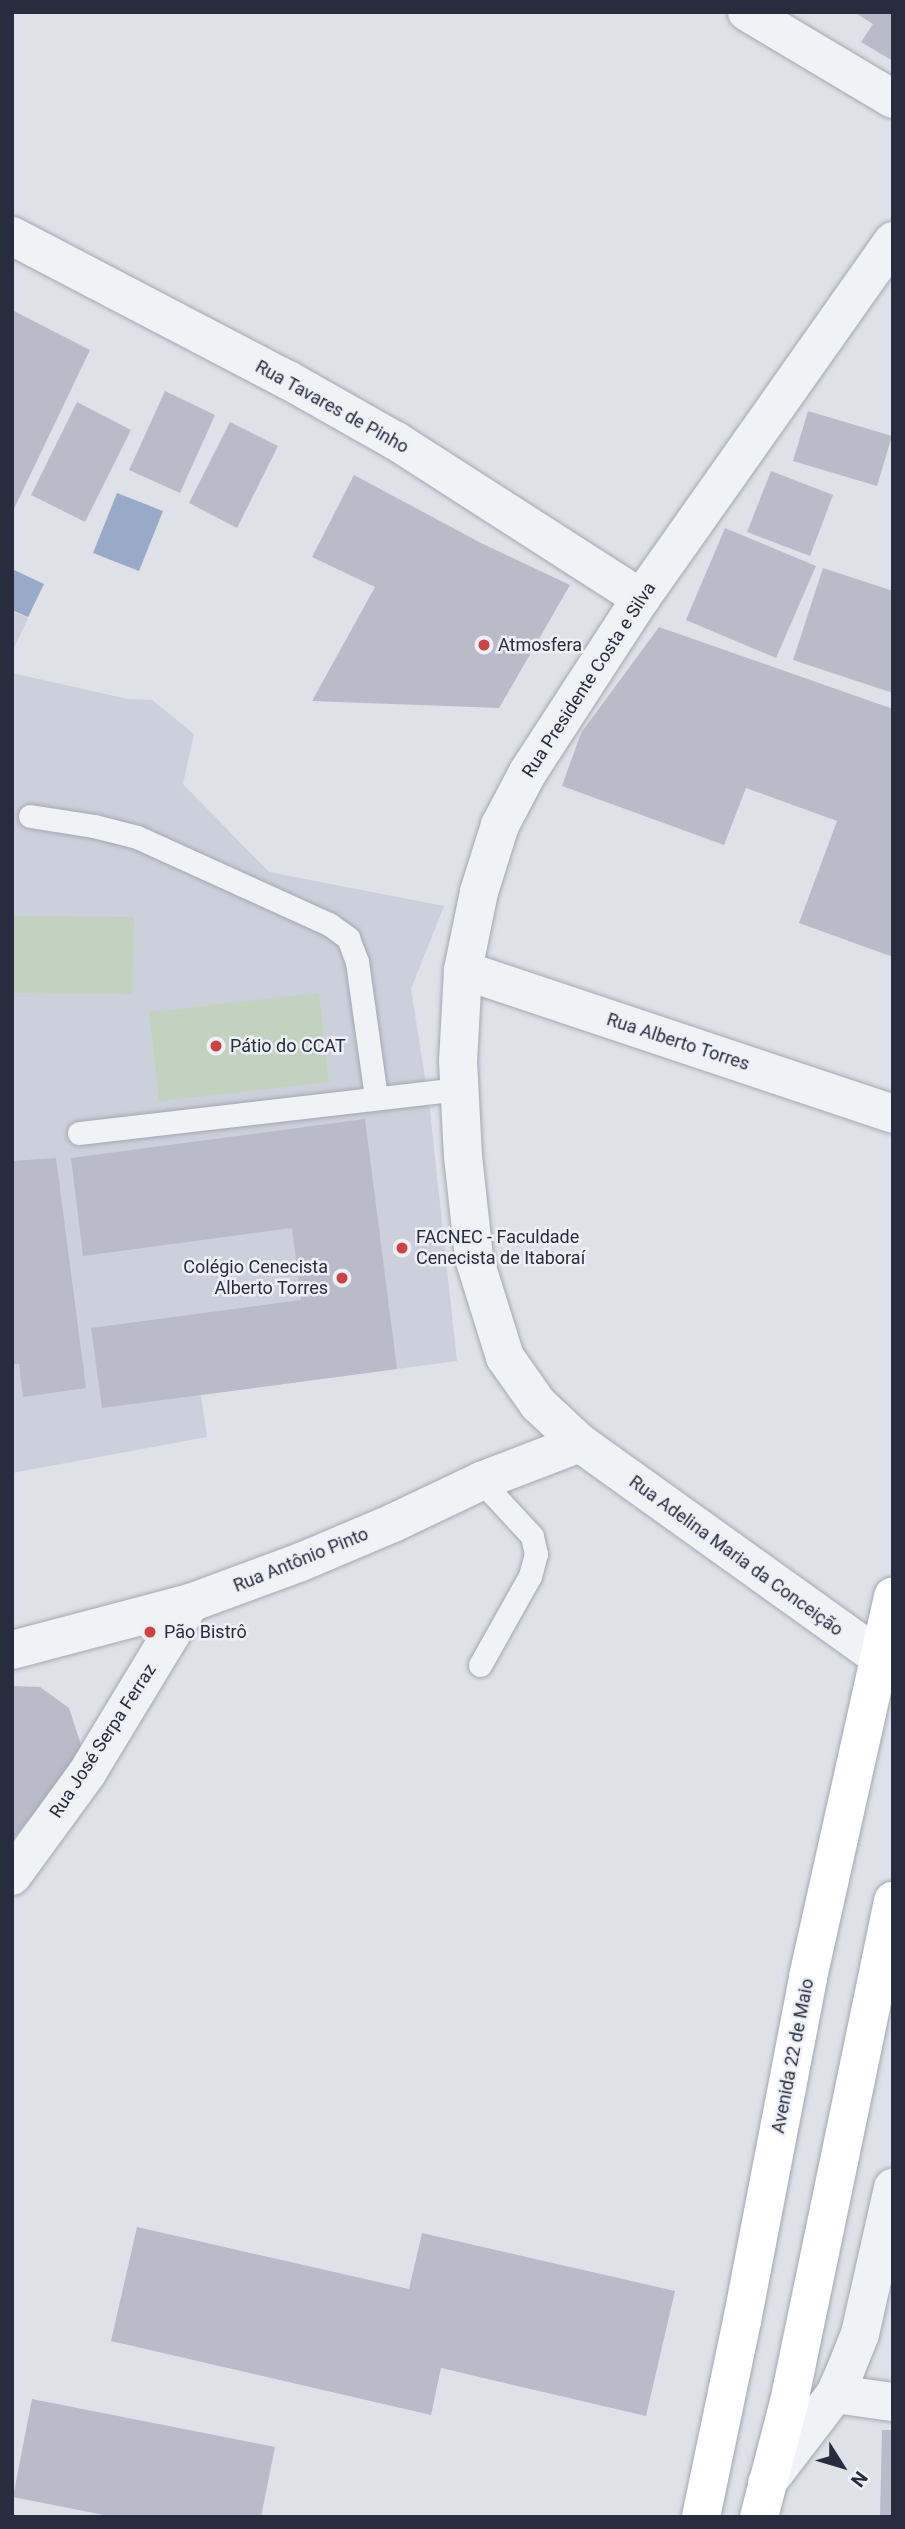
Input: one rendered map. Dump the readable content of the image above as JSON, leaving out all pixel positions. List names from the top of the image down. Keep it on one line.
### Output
{"streets":{"main road":["Avenida 22 de Maio"],"street":["Rua Tavares de Pinho","Rua Presidente Costa e Silva","Rua Alberto Torres","Rua Adelina Maria da Conceição","Rua Antônio Pinto","Rua José Serpa Ferraz"]},"crossings":[["Rua Tavares de Pinho","Rua Presidente Costa e Silva"],["Rua Presidente Costa e Silva","Rua Alberto Torres"],["Rua Presidente Costa e Silva","Rua Adelina Maria da Conceição"],["Rua Presidente Costa e Silva","Rua Antônio Pinto"],["Rua Adelina Maria da Conceição","Rua Antônio Pinto"],["Rua Adelina Maria da Conceição","Avenida 22 de Maio"],["Rua Antônio Pinto","Rua José Serpa Ferraz"]],"places":["Atmosfera","Pátio do CCAT","FACNEC - Faculdade Cenecista de Itaboraí","Colégio Cenecista Alberto Torres","Pão Bistrô"],"north":"bottom right"}
